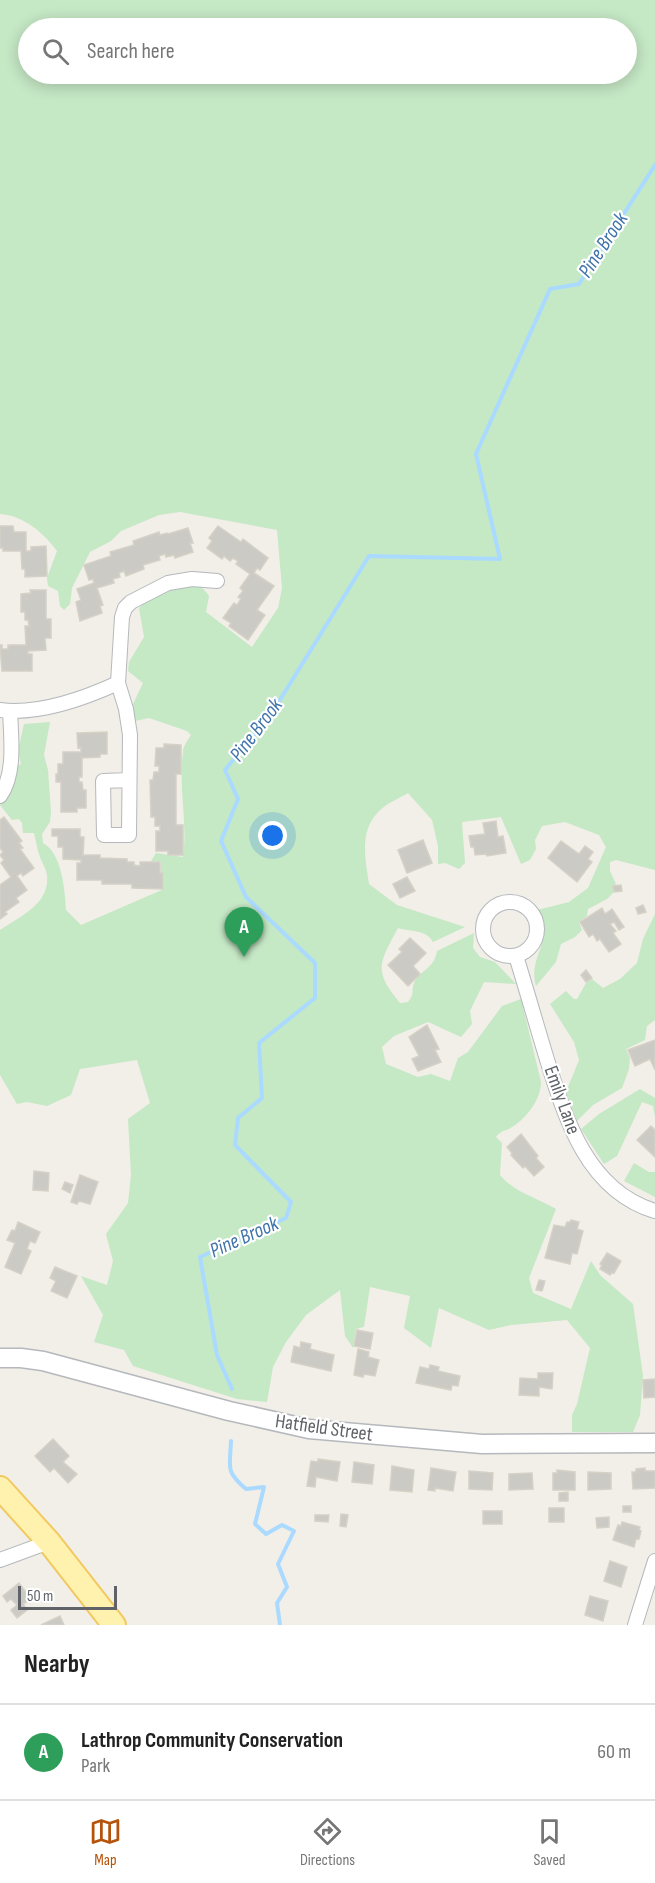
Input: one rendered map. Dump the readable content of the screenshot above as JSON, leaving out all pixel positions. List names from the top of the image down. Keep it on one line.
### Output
{"streets":{"street":["Emily Lane","Hatfield Street"]},"water":["Pine Brook"],"scale_bar":"50 m","page":{"search":"Search here","pins":"A","scale":"50 m","heading":"Nearby","list":[{"mark":"A","name":"Lathrop Community Conservation","note":"Park","value":"60 m"}],"nav":["Map","Directions","Saved"]}}
